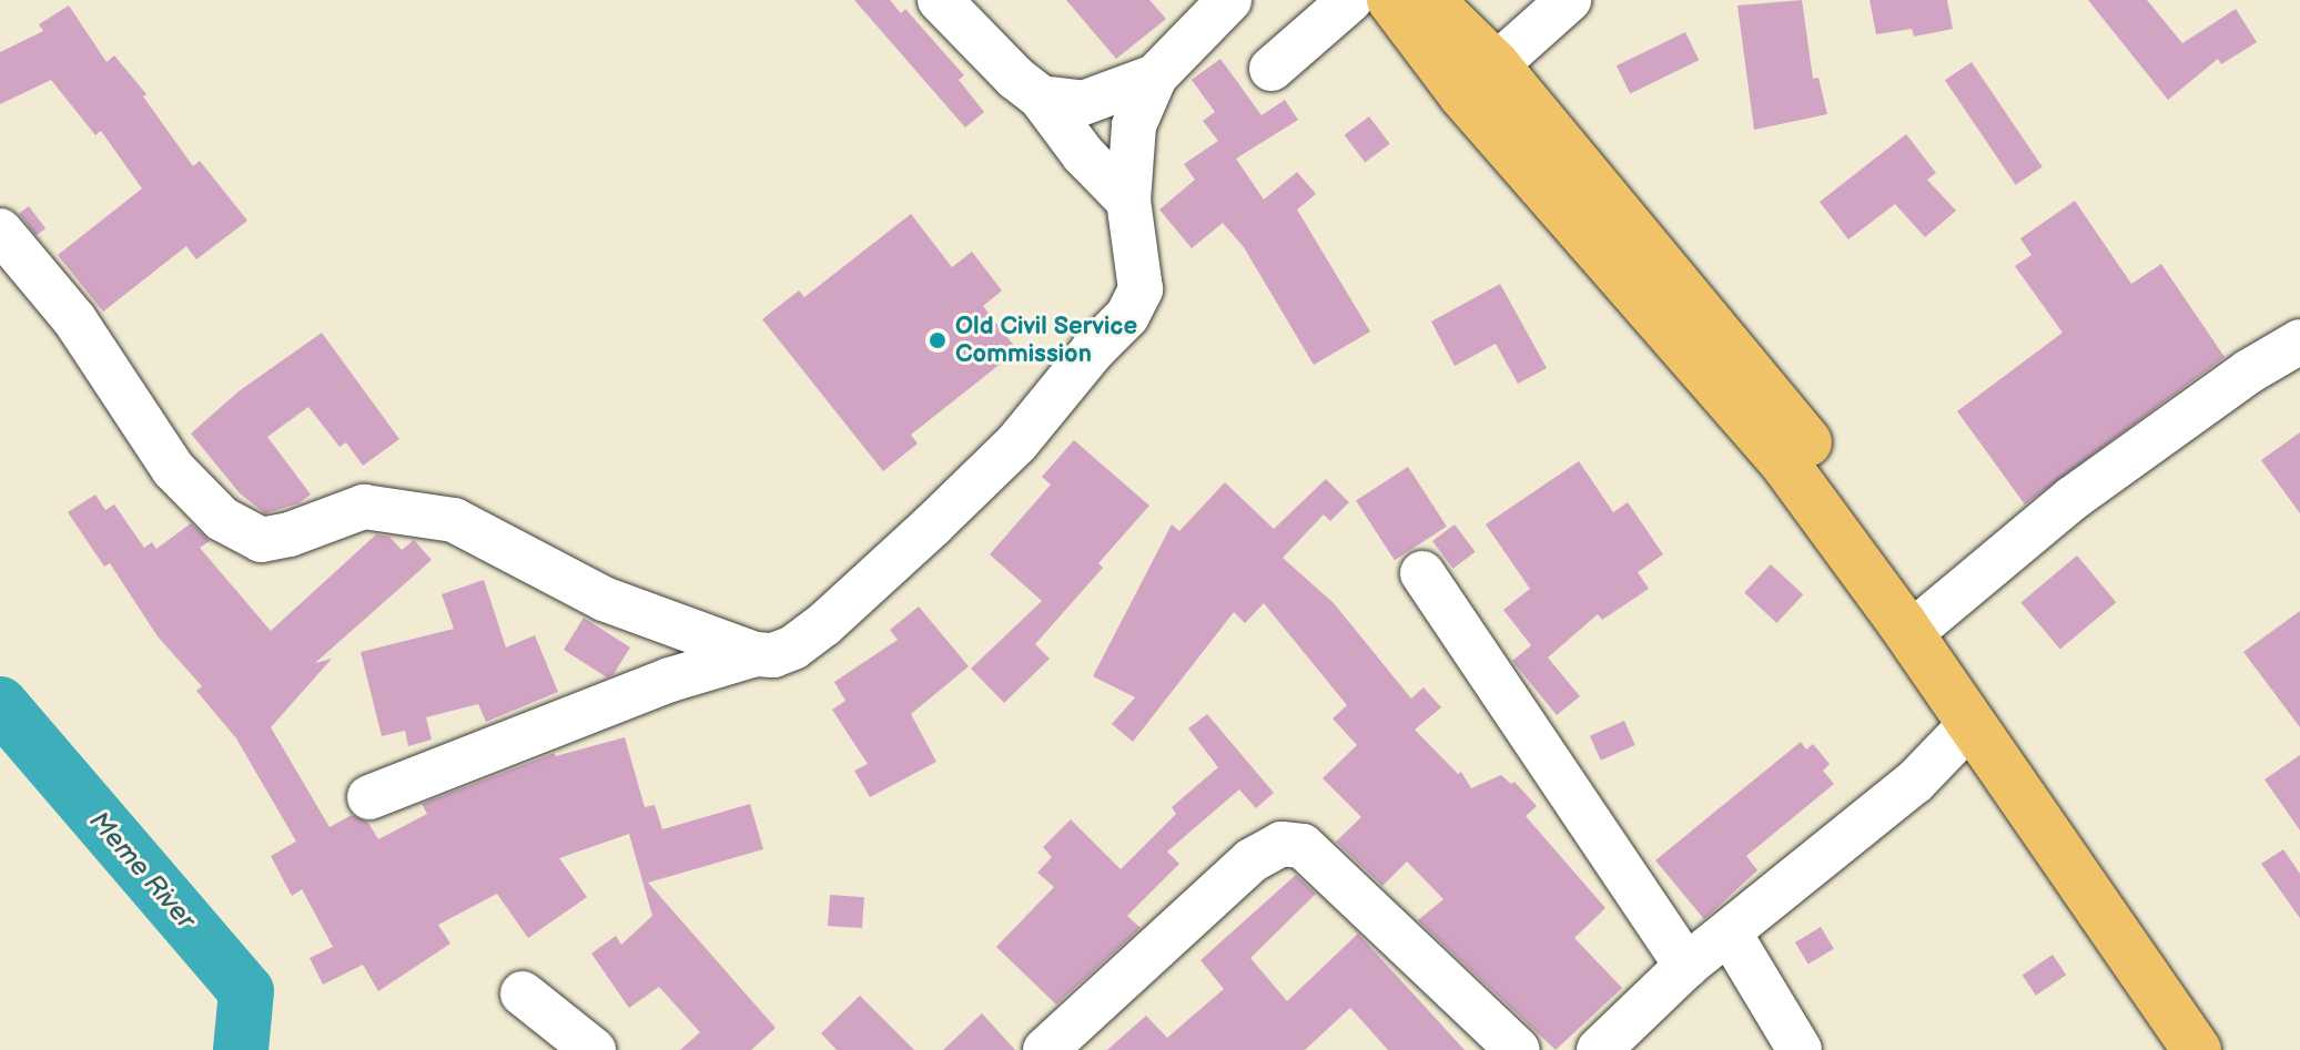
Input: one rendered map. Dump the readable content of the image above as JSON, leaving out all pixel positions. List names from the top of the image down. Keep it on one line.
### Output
{"water":["Meme River"],"places":["Old Civil Service Commission"]}
